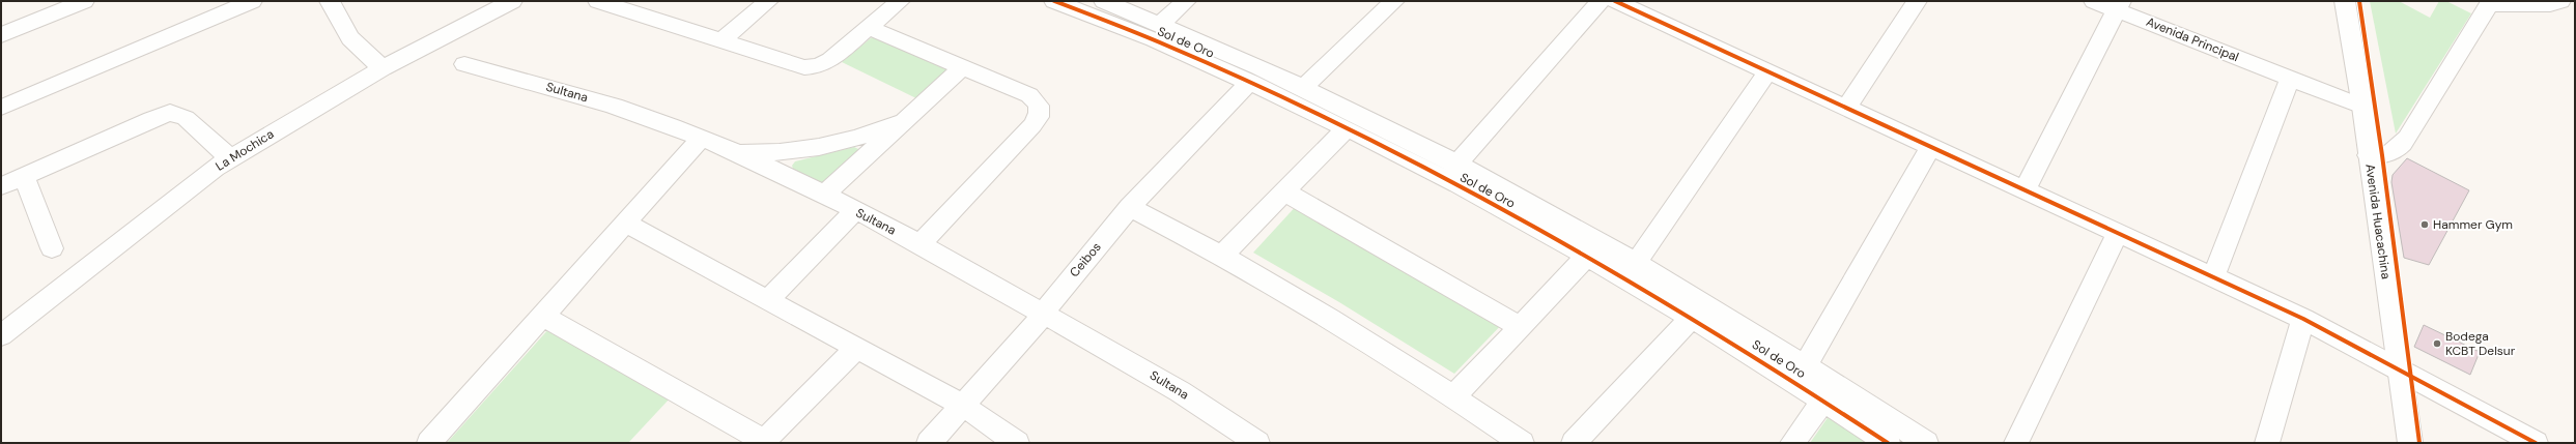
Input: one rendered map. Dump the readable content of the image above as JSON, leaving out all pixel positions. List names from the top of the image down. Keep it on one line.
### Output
{"streets":{"street":["Avenida Principal","Sol de Oro","Sultana","La Mochica","Avenida Huacachina","Ceibos"]},"crossings":[["Avenida Principal","Avenida Huacachina"],["Sol de Oro","Ceibos"],["Sultana","Ceibos"]],"places":["Hammer Gym","Bodega KCBT Delsur"]}
